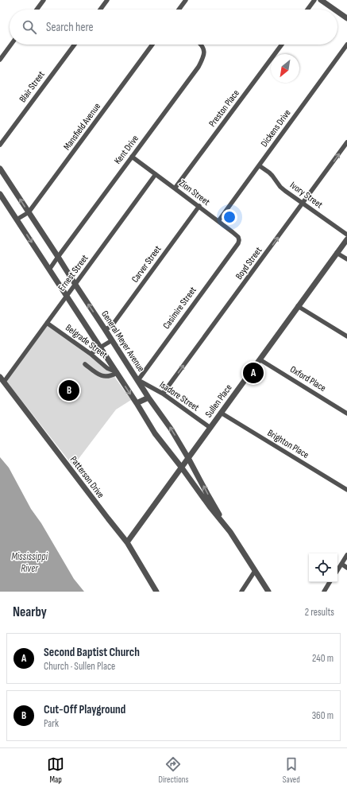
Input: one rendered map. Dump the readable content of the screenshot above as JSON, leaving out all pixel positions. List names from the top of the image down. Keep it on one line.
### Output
{"streets":{"street":["Blair Street","Preston Place","Mansfield Avenue","Dickens Drive","Kent Drive","Zion Street","Ivory Street","Boyd Street","Carver Street","Ernest Street","Casimire Street","Belgrade Street","General Meyer Avenue","Oxford Place","Isadore Street","Sullen Place","Brighton Place","Patterson Drive"]},"crossings":[["Preston Place","Zion Street"],["Mansfield Avenue","General Meyer Avenue"],["Dickens Drive","Zion Street"],["Dickens Drive","Ivory Street"],["Kent Drive","Zion Street"],["Kent Drive","General Meyer Avenue"],["Zion Street","Carver Street"],["Zion Street","Ernest Street"],["Zion Street","Casimire Street"],["Ivory Street","Boyd Street"],["Boyd Street","Isadore Street"],["Carver Street","General Meyer Avenue"],["Ernest Street","Belgrade Street"],["Ernest Street","General Meyer Avenue"],["Ernest Street","Patterson Drive"],["Casimire Street","General Meyer Avenue"],["Casimire Street","Isadore Street"],["Belgrade Street","General Meyer Avenue"],["General Meyer Avenue","Isadore Street"],["General Meyer Avenue","Sullen Place"],["Oxford Place","Sullen Place"],["Isadore Street","Sullen Place"],["Sullen Place","Brighton Place"],["Sullen Place","Patterson Drive"]],"one_way":["Boyd Street"],"water":["Mississippi River"],"north":"bottom left","page":{"search":"Search here","pins":["A","B"],"heading":["Nearby","2 results"],"list":[{"mark":"A","name":"Second Baptist Church","note":"Church · Sullen Place","value":"240 m"},{"mark":"B","name":"Cut-Off Playground","note":"Park","value":"360 m"}],"nav":["Map","Directions","Saved"]}}
